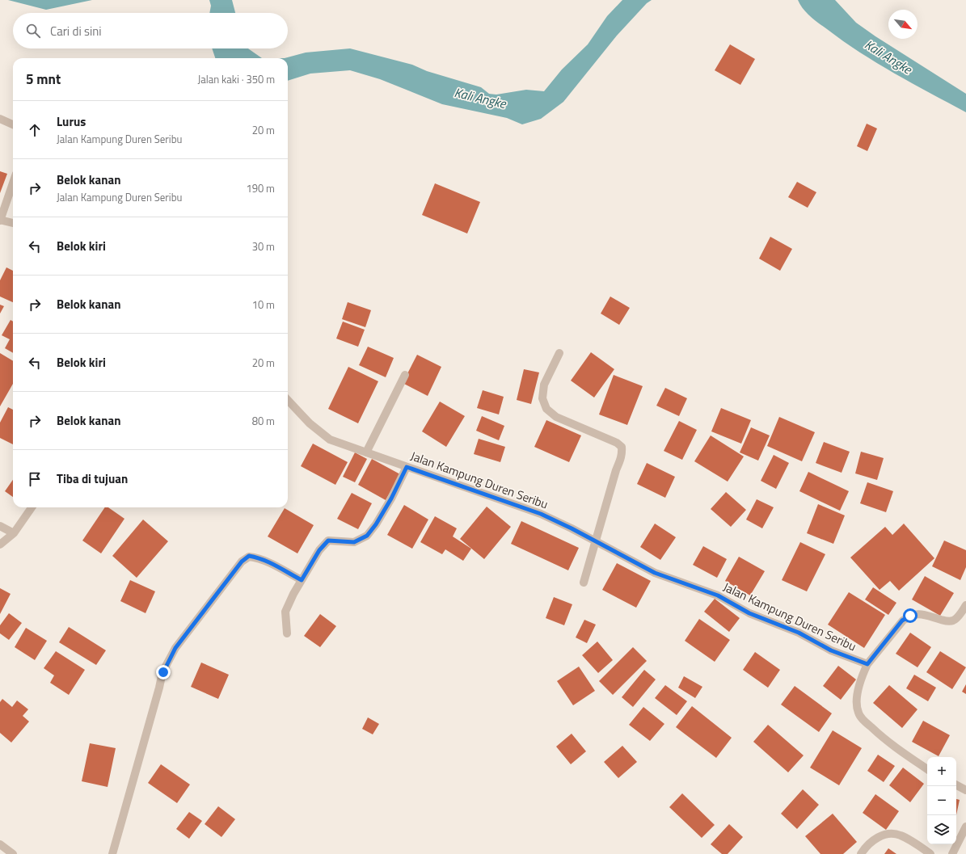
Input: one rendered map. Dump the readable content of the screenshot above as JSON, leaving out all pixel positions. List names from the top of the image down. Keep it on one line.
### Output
{"streets":{"street":["Jalan Kampung Duren Seribu"]},"water":["Kali Angke"],"north":"bottom right","page":{"search":"Cari di sini","heading":["5 mnt","Jalan kaki · 350 m"],"list":[["Lurus","Jalan Kampung Duren Seribu","20 m"],["Belok kanan","Jalan Kampung Duren Seribu","190 m"],["Belok kiri","30 m"],["Belok kanan","10 m"],["Belok kiri","20 m"],["Belok kanan","80 m"],"Tiba di tujuan"],"map_buttons":["+","−"]}}
